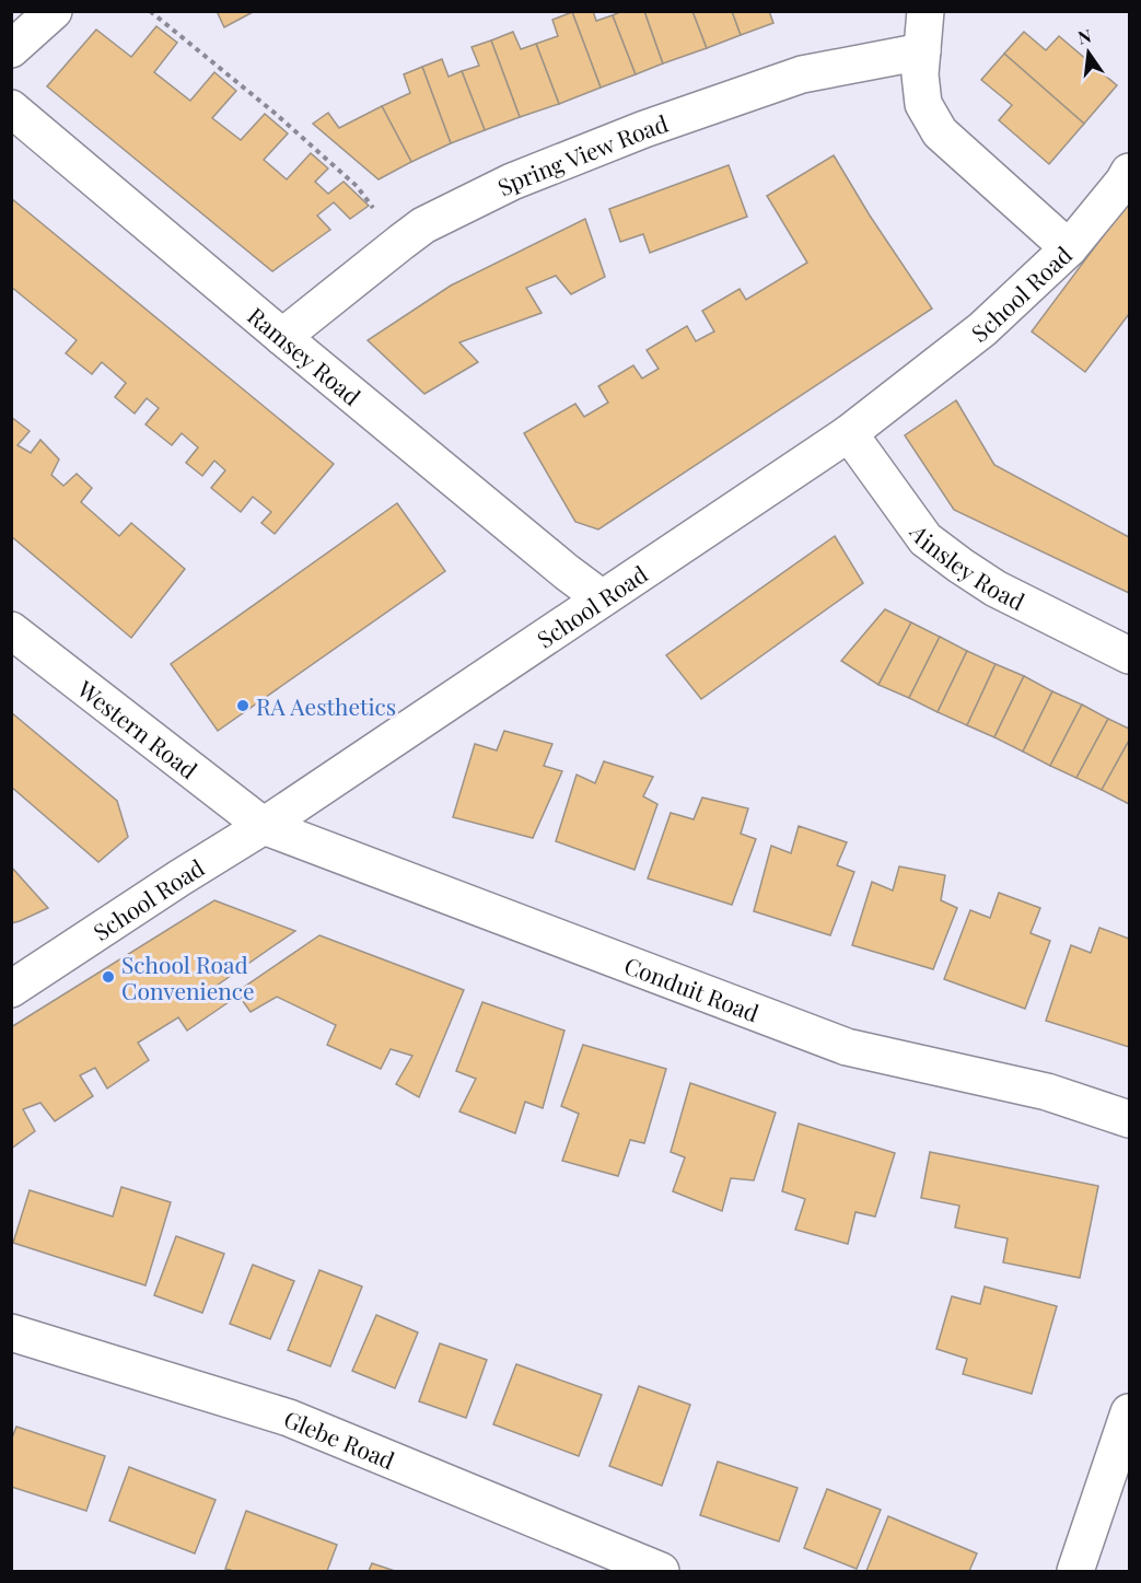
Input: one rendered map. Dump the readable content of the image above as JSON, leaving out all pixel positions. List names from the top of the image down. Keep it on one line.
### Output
{"streets":{"street":["Spring View Road","School Road","Ramsey Road","Ainsley Road","Western Road","Conduit Road","Glebe Road"]},"crossings":[["Spring View Road","Ramsey Road"],["School Road","Ramsey Road"],["School Road","Ainsley Road"],["School Road","Western Road"],["School Road","Conduit Road"],["Western Road","Conduit Road"]],"places":["RA Aesthetics","School Road Convenience"],"north":"top"}
